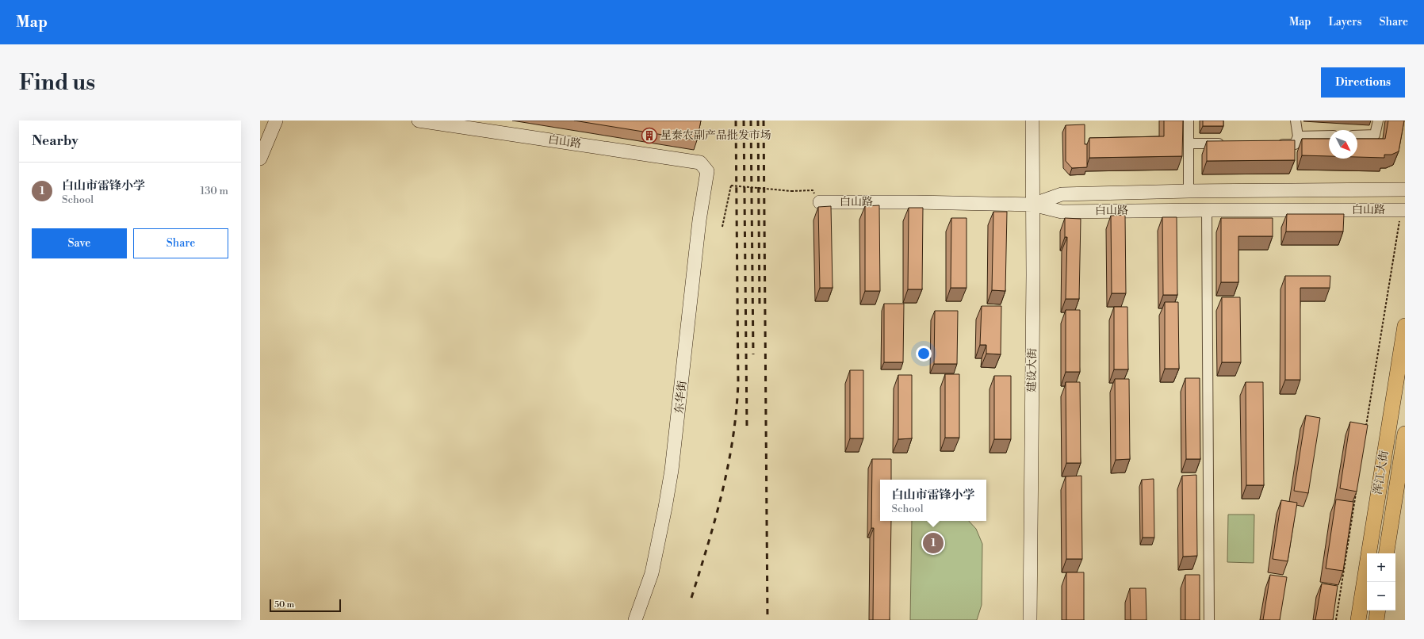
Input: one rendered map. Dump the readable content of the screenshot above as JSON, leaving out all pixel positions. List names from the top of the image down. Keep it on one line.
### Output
{"streets":{"main road":["浑江大街"],"street":["白山路","建设大街","东华街"]},"crossings":[["白山路","建设大街"],["白山路","东华街"]],"places":{"building":["星泰农副产品批发市场"]},"scale_bar":"50 m","north":"bottom right","page":{"header":"Map","nav":["Map","Layers","Share"],"buttons":["Directions",["Save","Share"]],"title":"Find us","heading":"Nearby","list":[{"mark":"1","name":"白山市雷锋小学","note":"School","value":"130 m"}],"popup":["白山市雷锋小学","School"],"pins":"1","map_buttons":["+","−"],"scale":"50 m"}}
